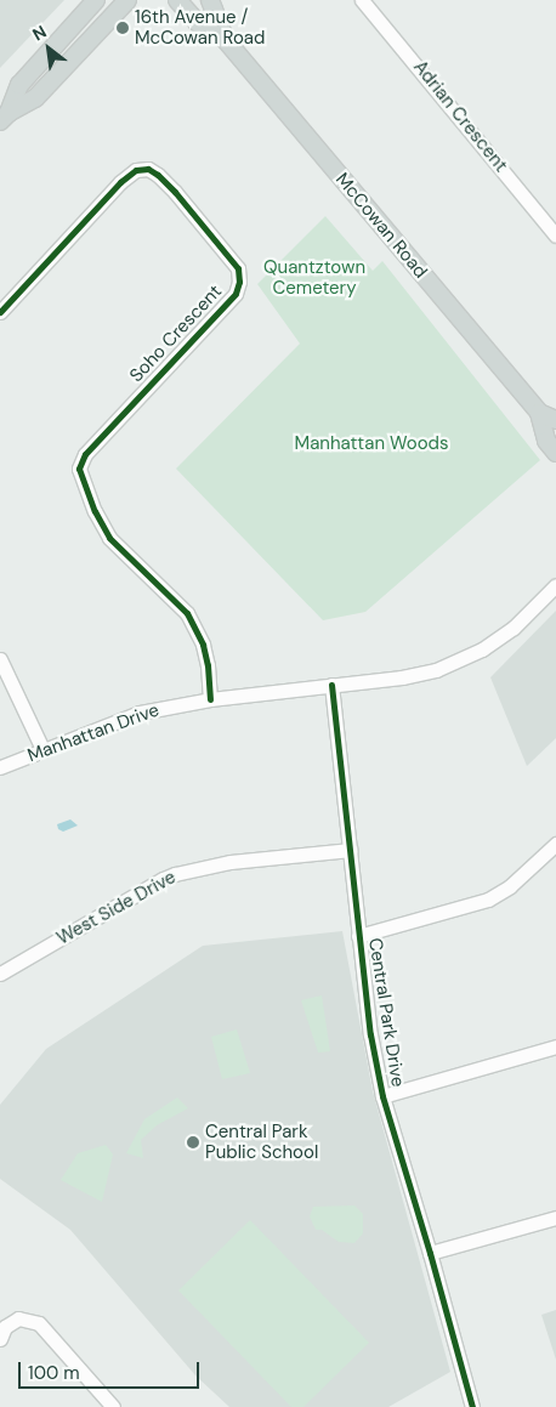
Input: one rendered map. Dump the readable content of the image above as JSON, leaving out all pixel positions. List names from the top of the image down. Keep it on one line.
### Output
{"streets":{"main road":["McCowan Road"],"street":["Adrian Crescent","Soho Crescent","Manhattan Drive","West Side Drive","Central Park Drive"]},"crossings":[["Soho Crescent","Manhattan Drive"],["Manhattan Drive","Central Park Drive"],["West Side Drive","Central Park Drive"]],"parks":["Quantztown Cemetery","Manhattan Woods"],"places":["16th Avenue / McCowan Road","Central Park Public School"],"scale_bar":"100 m","north":"top left"}
